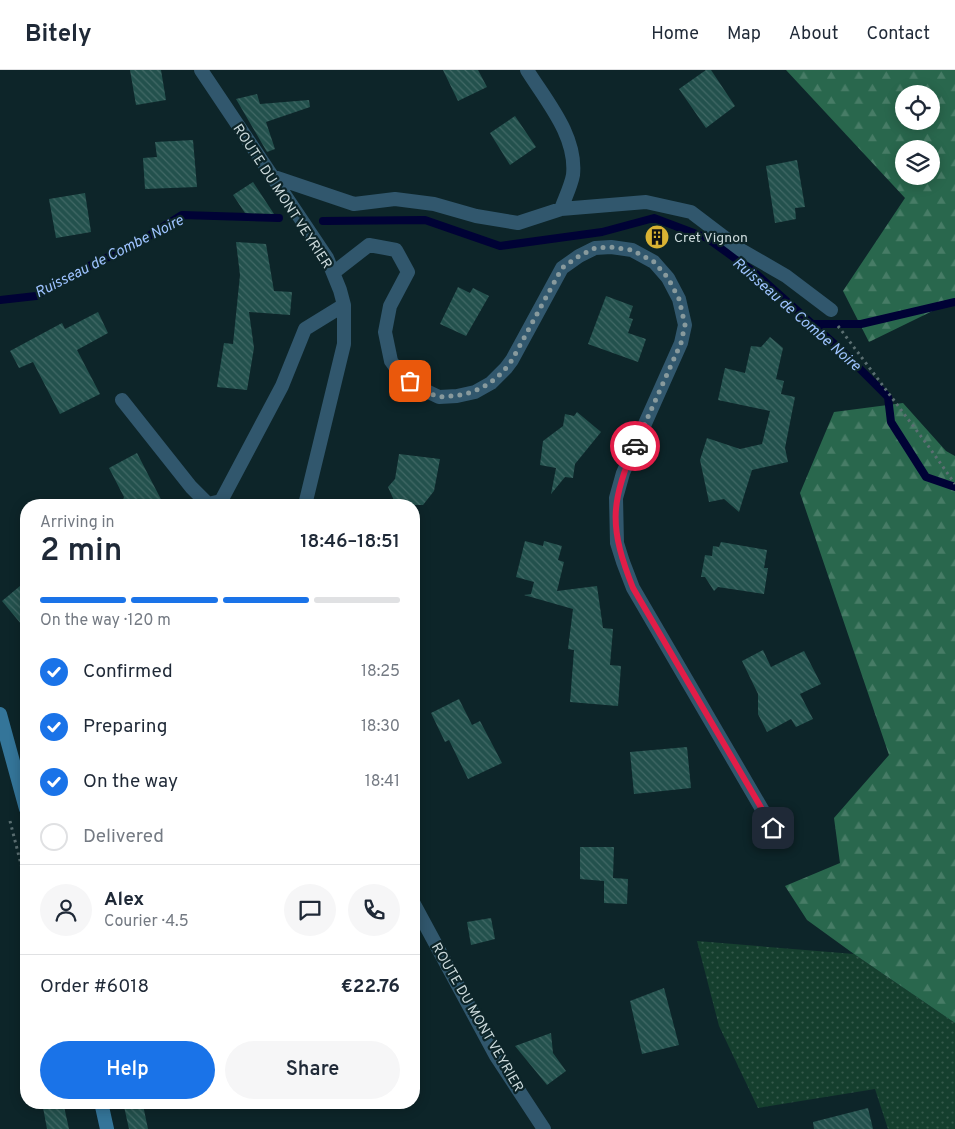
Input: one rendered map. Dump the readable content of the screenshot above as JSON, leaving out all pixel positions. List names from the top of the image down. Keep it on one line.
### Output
{"streets":{"street":["ROUTE DU MONT VEYRIER"]},"water":["Ruisseau de Combe Noire"],"places":{"building":["Cret Vignon"]},"page":{"header":"Bitely","nav":["Home","Map","About","Contact"],"heading":["2 min","Arriving in","18:46–18:51"],"panel":["Alex","Courier · 4.5","Order #6018","€22.76"],"bar":"On the way · 120 m","list":[["Confirmed","18:25"],["Preparing","18:30"],["On the way","18:41"],"Delivered"],"buttons":["Help","Share"]}}
